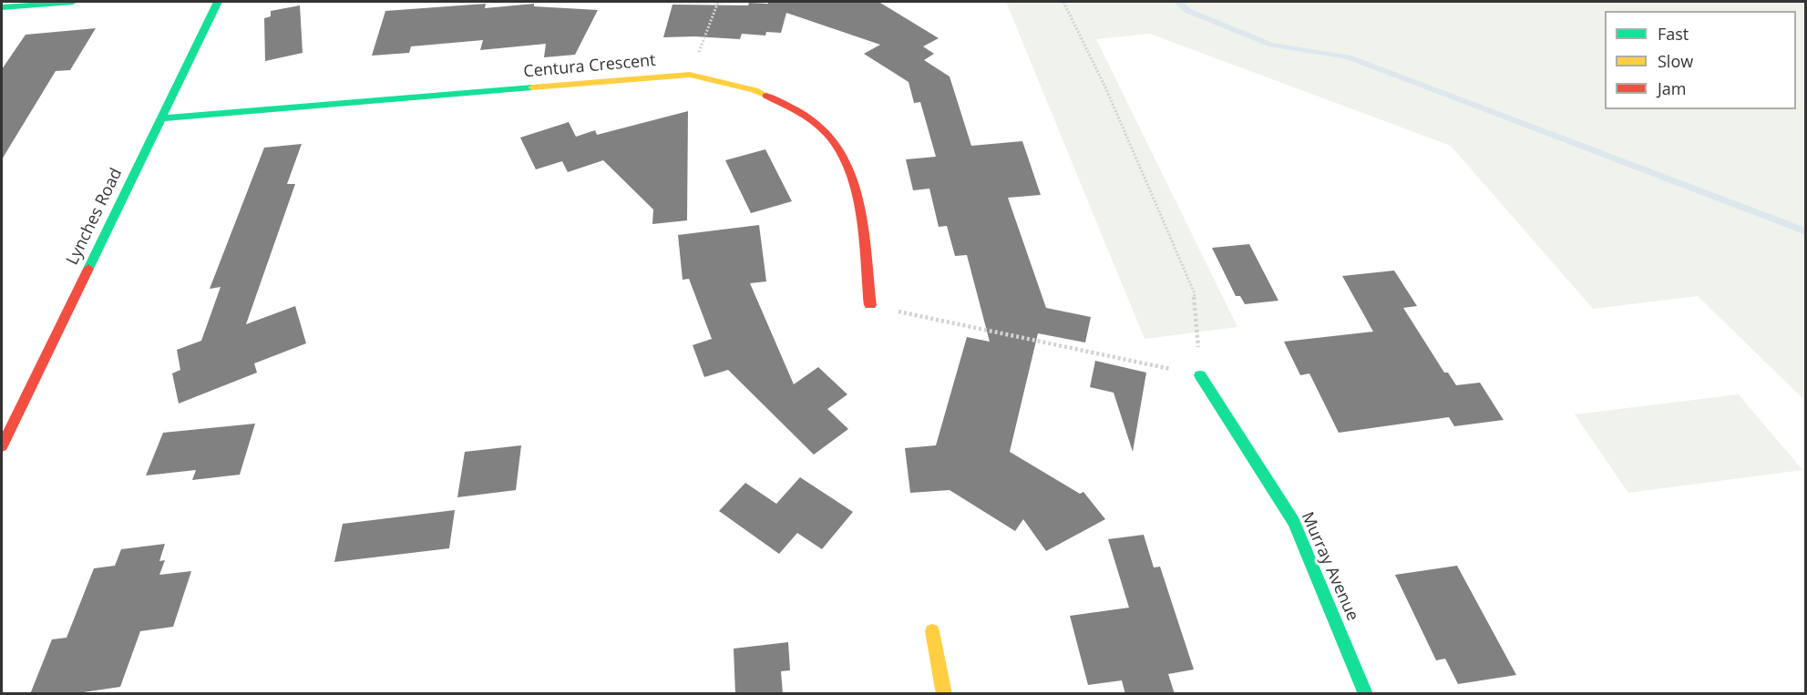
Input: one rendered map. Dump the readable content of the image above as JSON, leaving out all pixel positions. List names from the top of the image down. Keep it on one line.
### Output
{"streets":{"street":["Centura Crescent","Lynches Road","Murray Avenue"]},"crossings":[["Centura Crescent","Lynches Road"]],"legend":["Fast","Slow","Jam"]}
